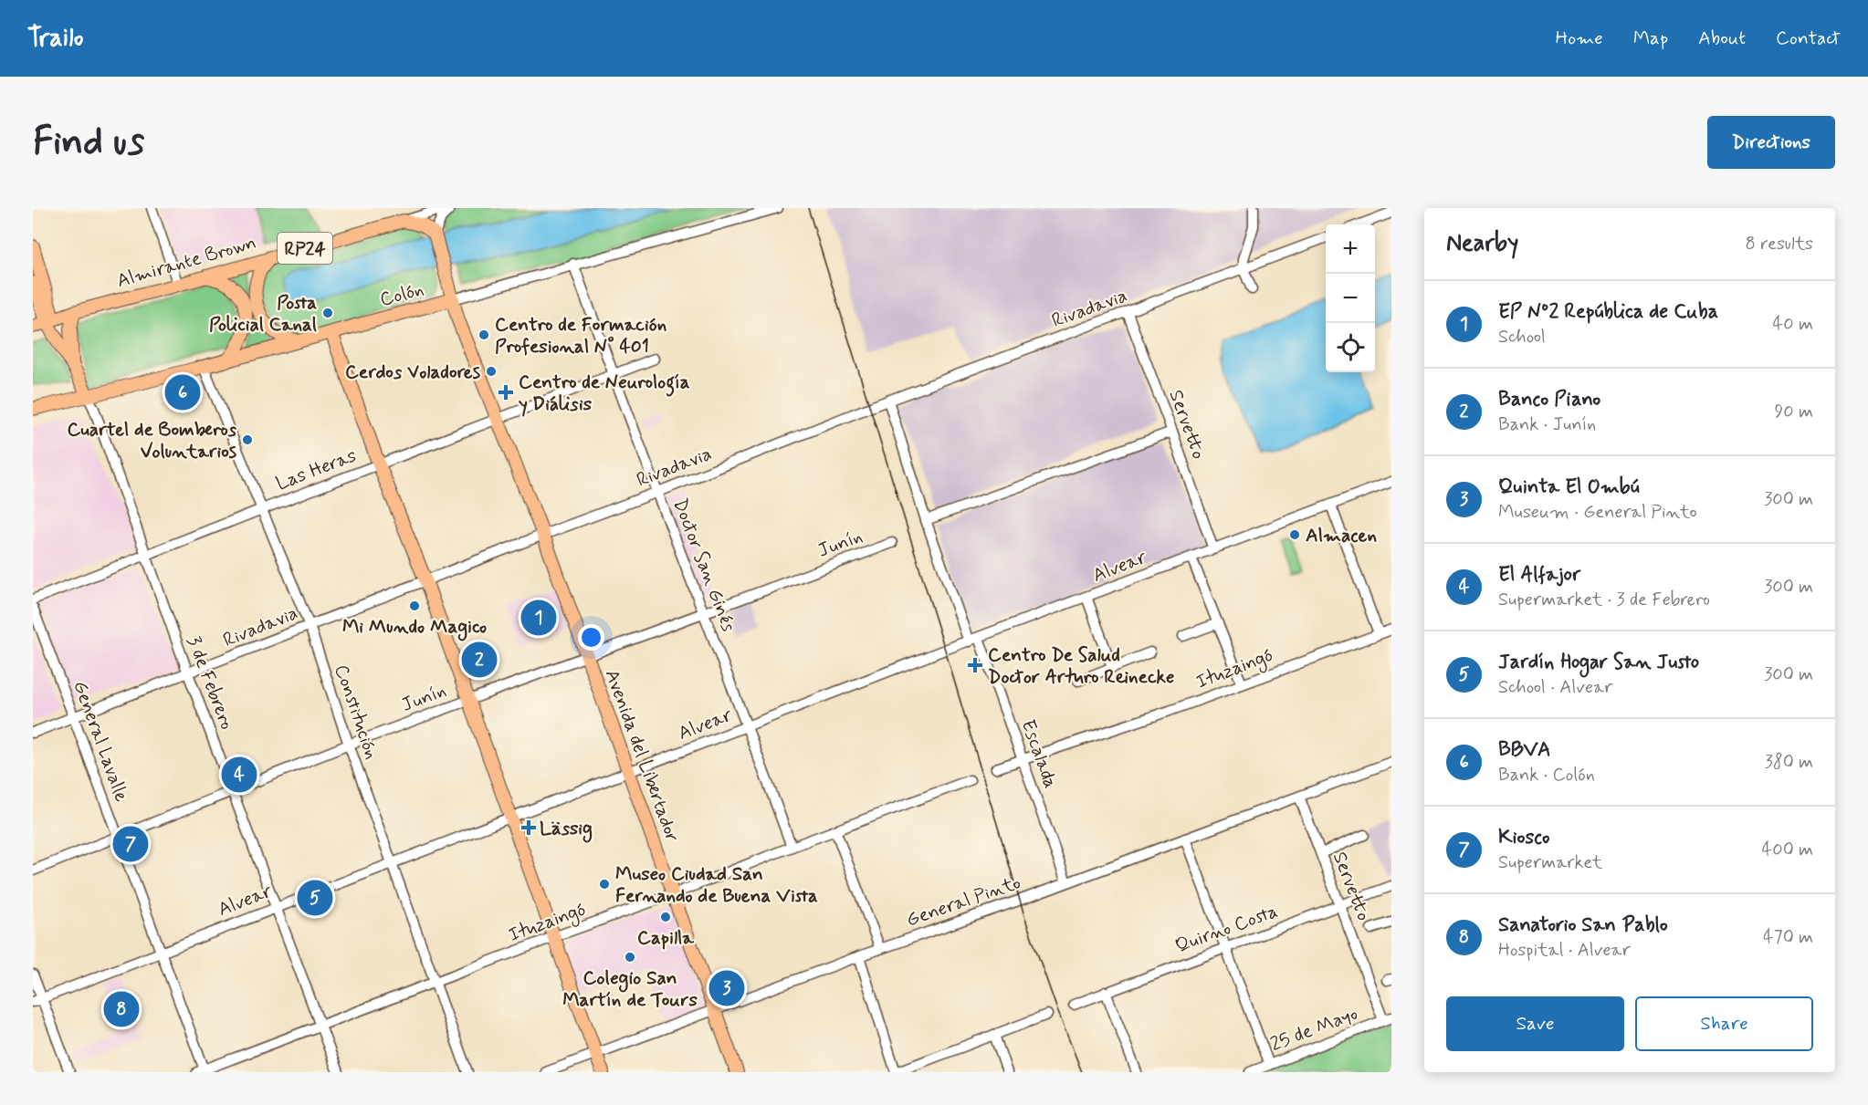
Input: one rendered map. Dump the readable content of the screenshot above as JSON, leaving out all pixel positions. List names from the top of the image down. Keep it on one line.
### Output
{"streets":{"main road":["RP24","Almirante Brown","Colón","Avenida del Libertador"],"street":["Rivadavia","Servetto","Las Heras","Junín","Doctor San Ginés","Alvear","Ituzaingó","3 de Febrero","Constitución","General Lavalle","Escalada","General Pinto","Quirno Costa","25 de Mayo"]},"crossings":[["RP24","Almirante Brown"],["RP24","Colón"],["Colón","Doctor San Ginés"],["Colón","3 de Febrero"],["Colón","Constitución"],["Colón","Avenida del Libertador"],["Rivadavia","Servetto"],["Rivadavia","Doctor San Ginés"],["Rivadavia","3 de Febrero"],["Rivadavia","Constitución"],["Rivadavia","General Lavalle"],["Rivadavia","Avenida del Libertador"],["Servetto","Alvear"],["Servetto","General Pinto"],["Servetto","Quirno Costa"],["Servetto","25 de Mayo"],["Las Heras","Doctor San Ginés"],["Las Heras","3 de Febrero"],["Las Heras","Constitución"],["Las Heras","Avenida del Libertador"],["Junín","Doctor San Ginés"],["Junín","3 de Febrero"],["Junín","Constitución"],["Junín","General Lavalle"],["Junín","Avenida del Libertador"],["Doctor San Ginés","Alvear"],["Doctor San Ginés","Ituzaingó"],["Alvear","3 de Febrero"],["Alvear","Constitución"],["Alvear","General Lavalle"],["Alvear","Escalada"],["Alvear","Avenida del Libertador"],["Ituzaingó","3 de Febrero"],["Ituzaingó","Constitución"],["Ituzaingó","General Lavalle"],["Ituzaingó","Escalada"],["Ituzaingó","Avenida del Libertador"],["Escalada","General Pinto"],["Avenida del Libertador","General Pinto"]],"places":{"other":["Posta Policial Canal","Centro de Formación Profesional N° 401","Cerdos Voladores","Cuartel de Bomberos Voluntarios","Almacen","Mi Mundo Magico","Museo Ciudad San Fernando de Buena Vista","Capilla","Colegio San Martín de Tours"],"health":["Centro de Neurología y Diálisis","Centro De Salud Doctor Arturo Reinecke","Lässig"]},"page":{"header":"Trailo","nav":["Home","Map","About","Contact"],"buttons":["Directions",["Save","Share"]],"title":"Find us","heading":["Nearby","8 results"],"map_buttons":["+","−"],"list":[{"mark":"1","name":"EP Nº2 República de Cuba","note":"School","value":"40 m"},{"mark":"2","name":"Banco Piano","note":"Bank · Junín","value":"90 m"},{"mark":"3","name":"Quinta El Ombú","note":"Museum · General Pinto","value":"300 m"},{"mark":"4","name":"El Alfajor","note":"Supermarket · 3 de Febrero","value":"300 m"},{"mark":"5","name":"Jardín Hogar San Justo","note":"School · Alvear","value":"300 m"},{"mark":"6","name":"BBVA","note":"Bank · Colón","value":"380 m"},{"mark":"7","name":"Kiosco","note":"Supermarket","value":"400 m"},{"mark":"8","name":"Sanatorio San Pablo","note":"Hospital · Alvear","value":"470 m"}],"pins":["6","1","2","4","7","5","3","8"]}}
